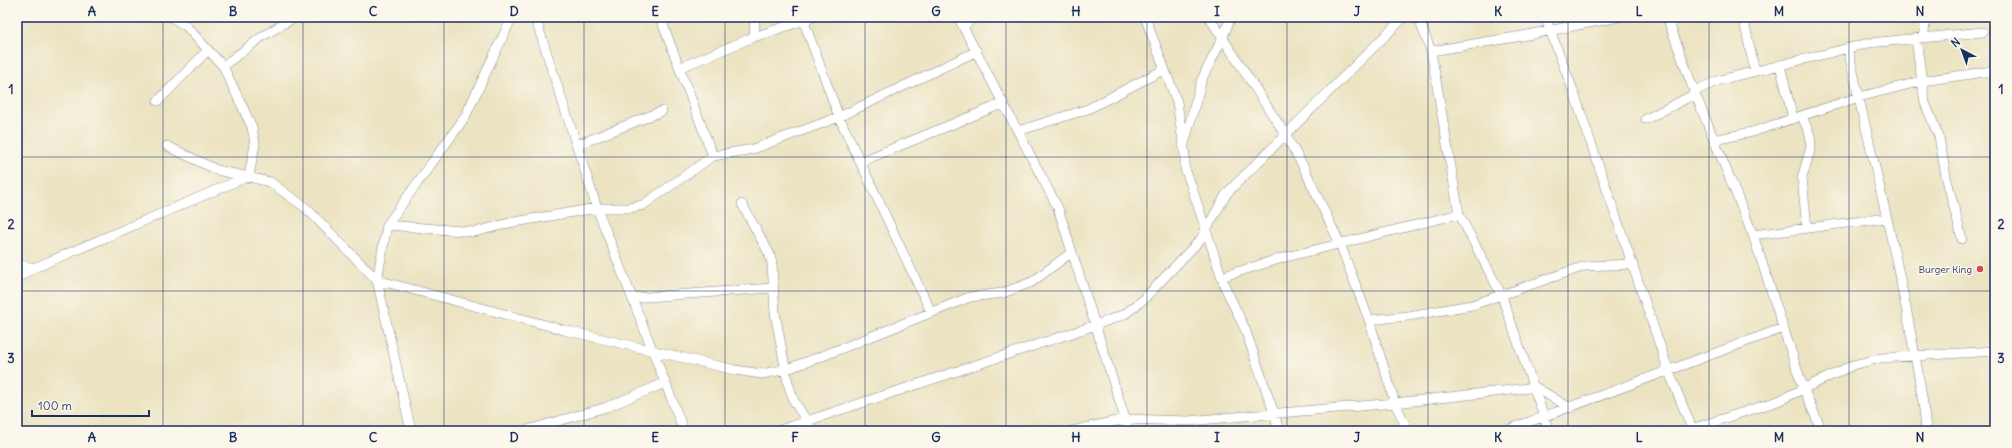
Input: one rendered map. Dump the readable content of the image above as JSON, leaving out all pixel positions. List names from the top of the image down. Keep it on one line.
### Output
{"places":["Burger King"],"scale_bar":"100 m","north":"top left","grid":{"columns":["A","B","C","D","E","F","G","H","I","J","K","L","M","N"],"rows":["1","2","3"]}}
